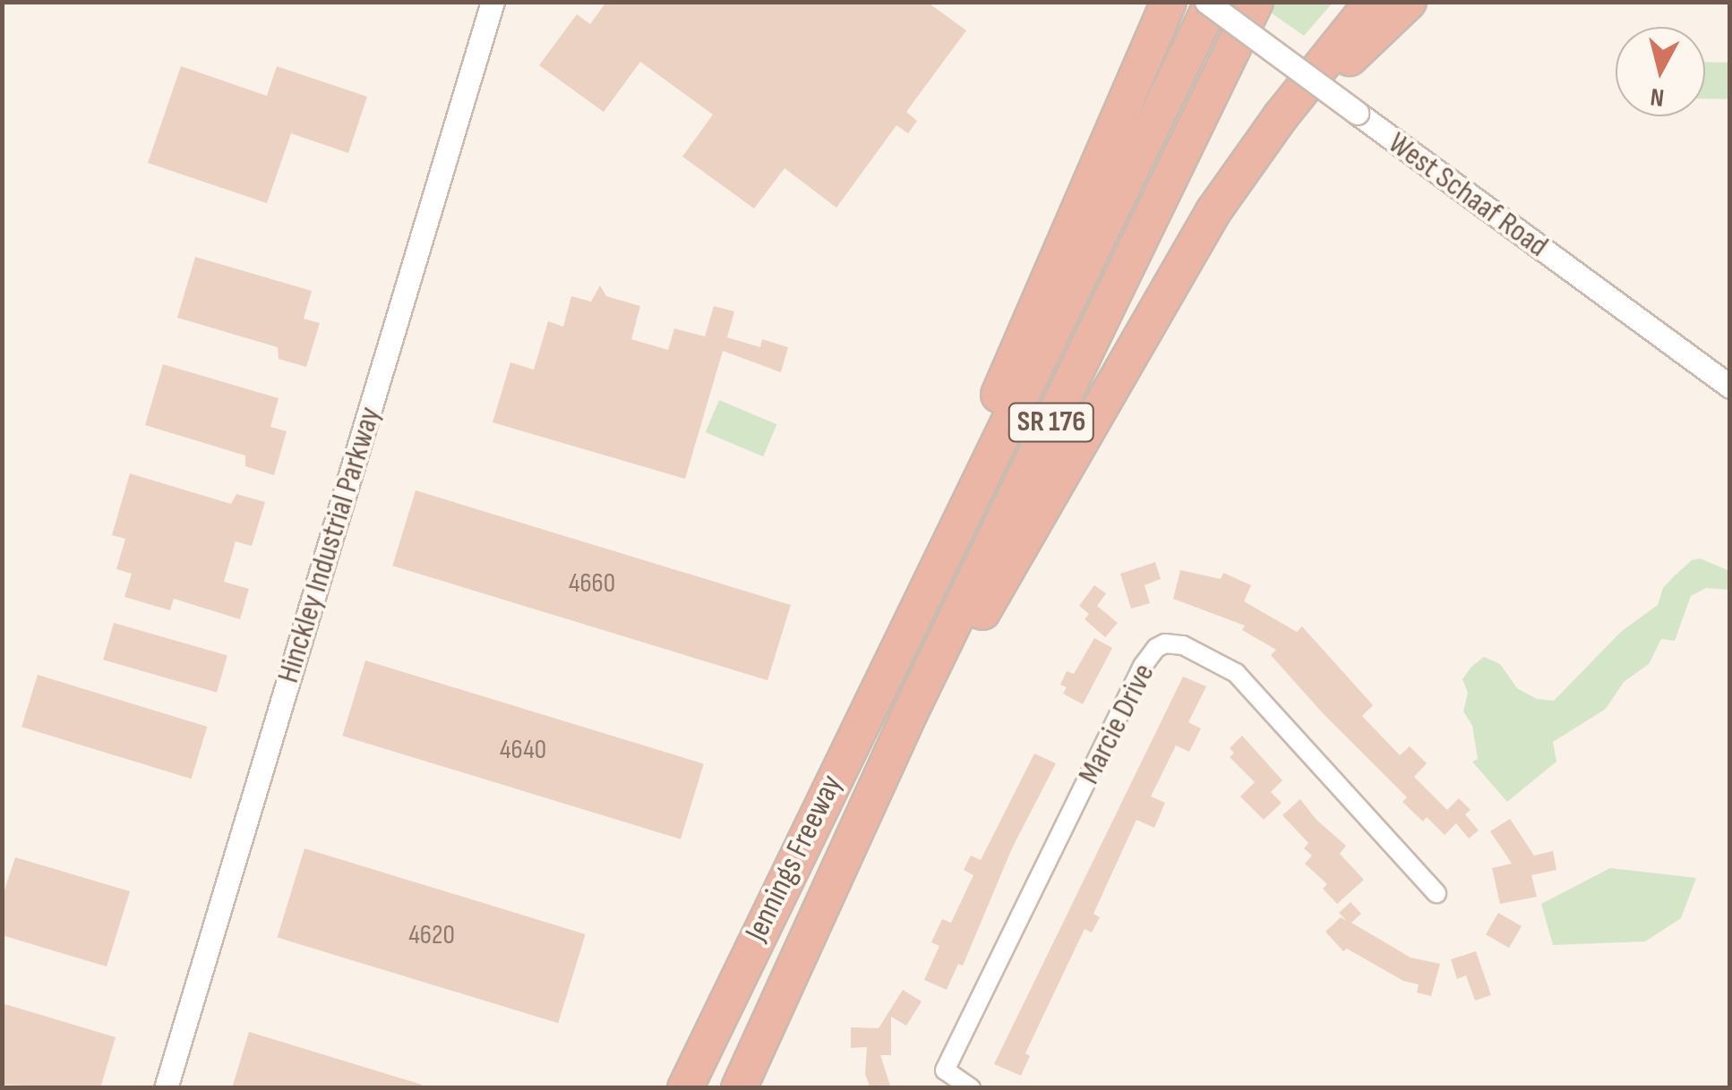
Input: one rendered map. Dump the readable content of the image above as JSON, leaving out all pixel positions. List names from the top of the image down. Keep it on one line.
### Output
{"streets":{"highway":["SR 176","Jennings Freeway"],"street":["West Schaaf Road","Hinckley Industrial Parkway","Marcie Drive"]},"crossings":[["West Schaaf Road","SR 176"],["SR 176","Jennings Freeway"]],"house_numbers":["4660","4640","4620"],"north":"bottom"}
